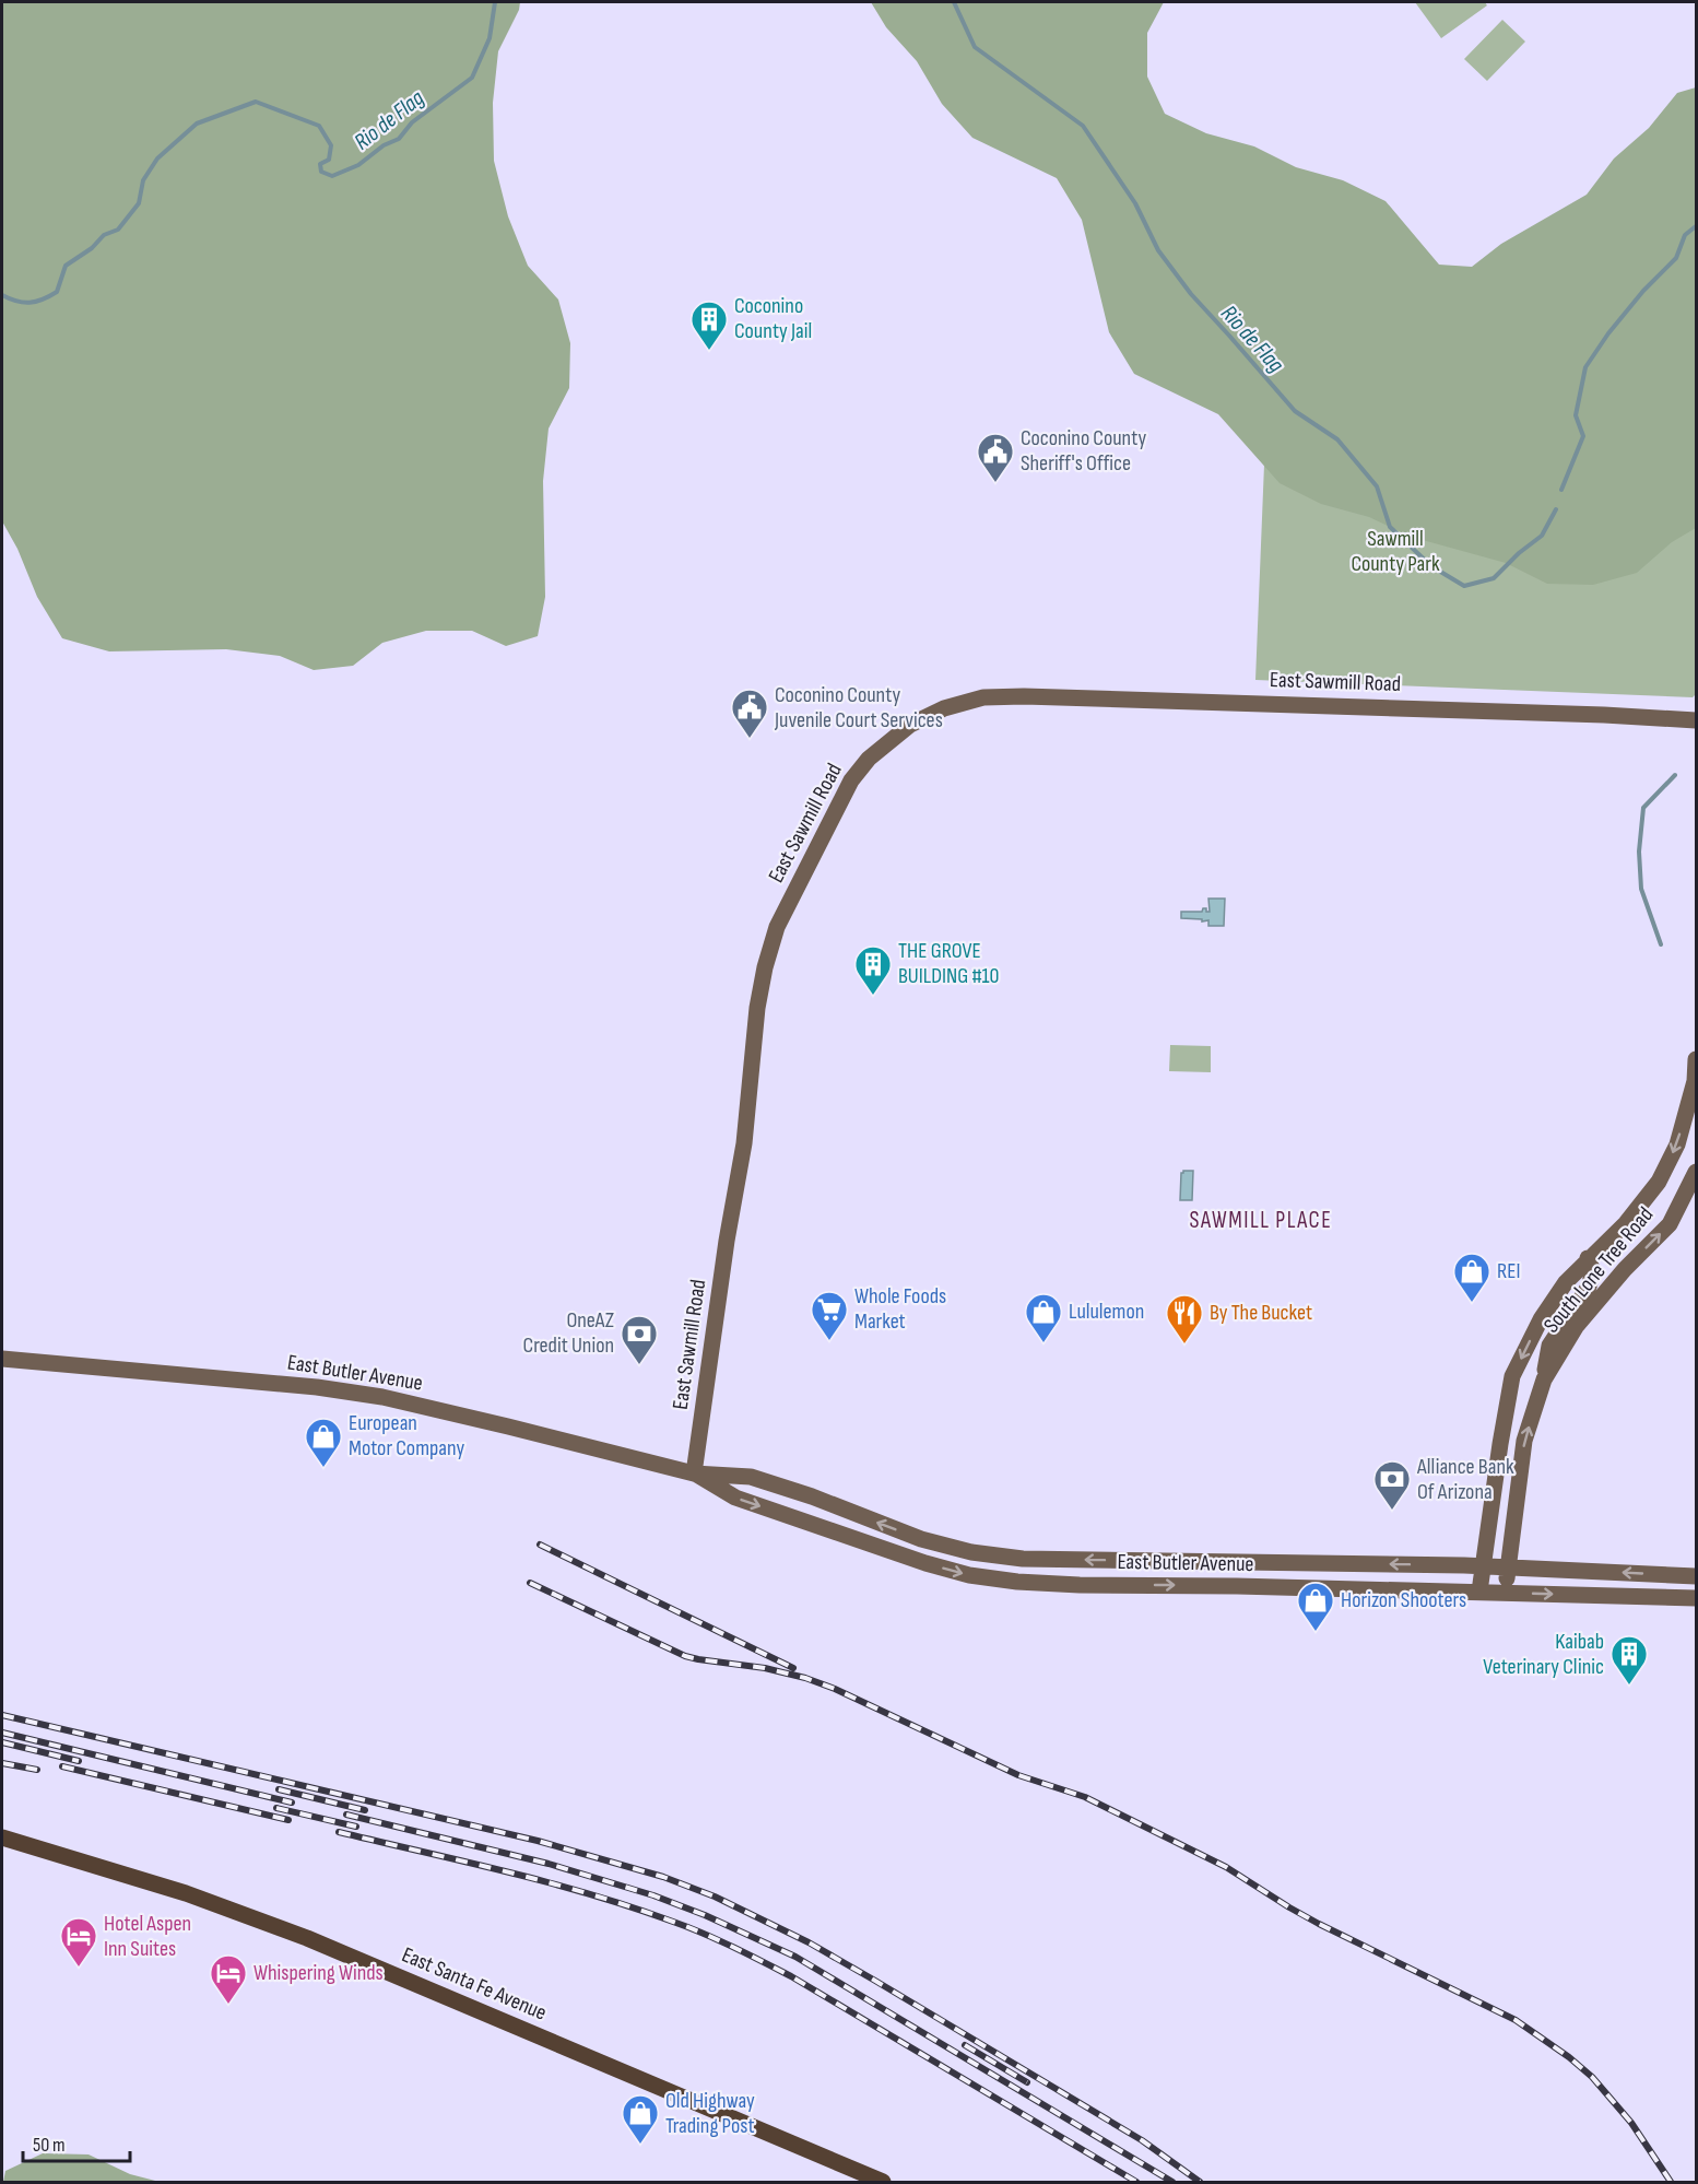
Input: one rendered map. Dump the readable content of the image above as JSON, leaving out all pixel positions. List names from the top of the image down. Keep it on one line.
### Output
{"streets":{"main road":["East Sawmill Road","South Lone Tree Road","East Butler Avenue","East Santa Fe Avenue"]},"crossings":[["East Sawmill Road","East Butler Avenue"],["South Lone Tree Road","East Butler Avenue"]],"districts":["SAWMILL PLACE"],"water":["Rio de Flag"],"parks":["Sawmill County Park"],"places":{"building":["Coconino County Jail","THE GROVE BUILDING #10","Kaibab Veterinary Clinic"],"public building":["Coconino County Sheriff's Office","Coconino County Juvenile Court Services"],"shop":["REI","Lululemon","European Motor Company","Horizon Shooters","Old Highway Trading Post"],"supermarket":["Whole Foods Market"],"restaurant":["By The Bucket"],"bank":["OneAZ Credit Union","Alliance Bank Of Arizona"],"hotel":["Hotel Aspen Inn Suites","Whispering Winds"]},"scale_bar":"50 m"}
